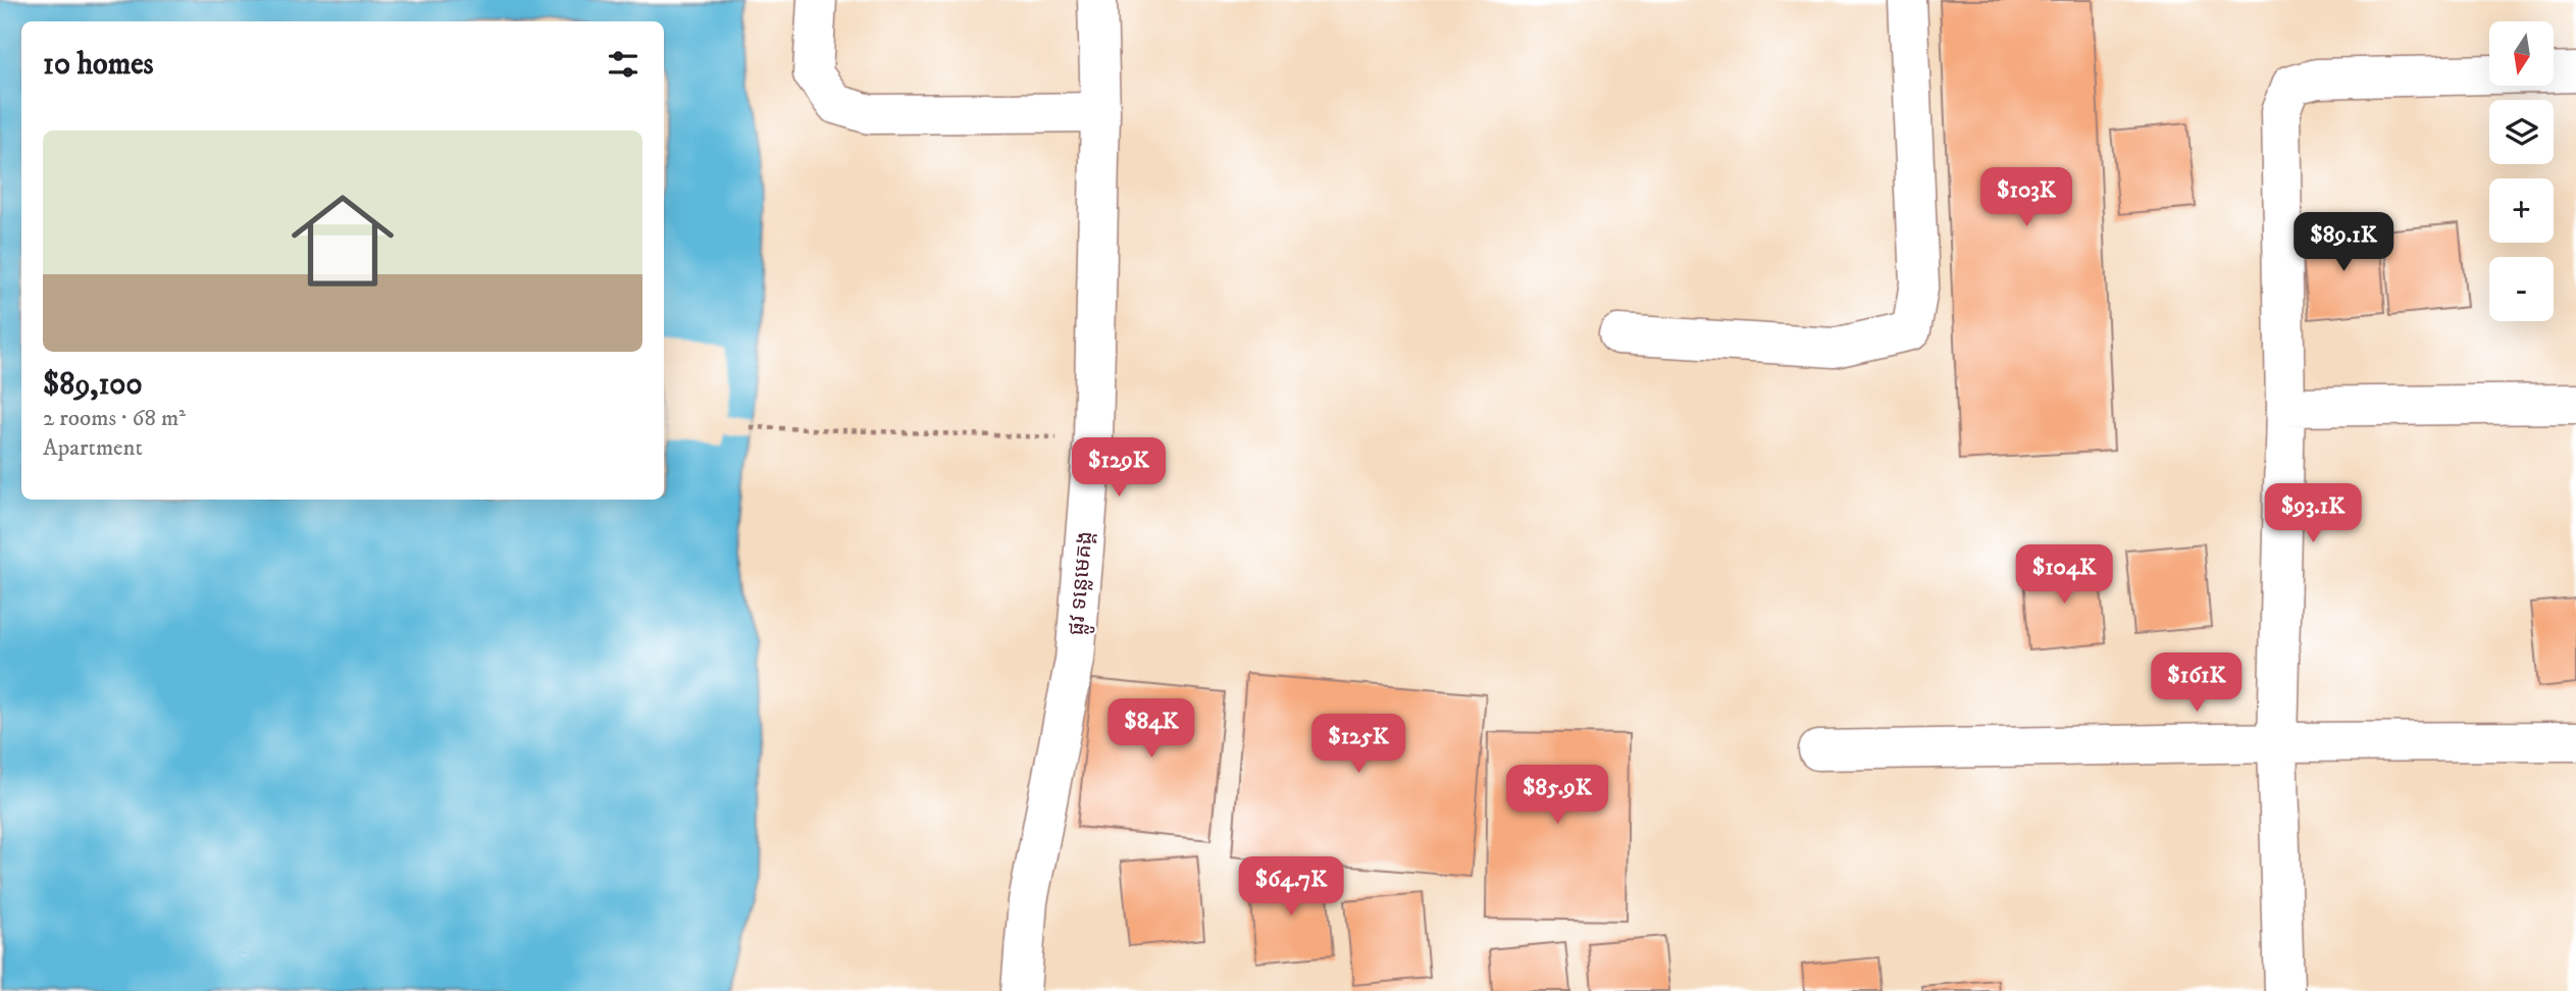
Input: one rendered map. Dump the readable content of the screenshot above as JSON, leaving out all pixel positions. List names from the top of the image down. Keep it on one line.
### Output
{"streets":{"street":["ផ្លូវ ទន្លេមេគង្គ"]},"north":"bottom","page":{"map_buttons":["+","−"],"heading":"10 homes","list":[{"name":"$89,100","note":"2 rooms · 68 m² · Apartment"}],"price":["$103K","$89.1K","$129K","$93.1K","$104K","$161K","$84K","$125K","$85.9K","$64.7K"]}}
